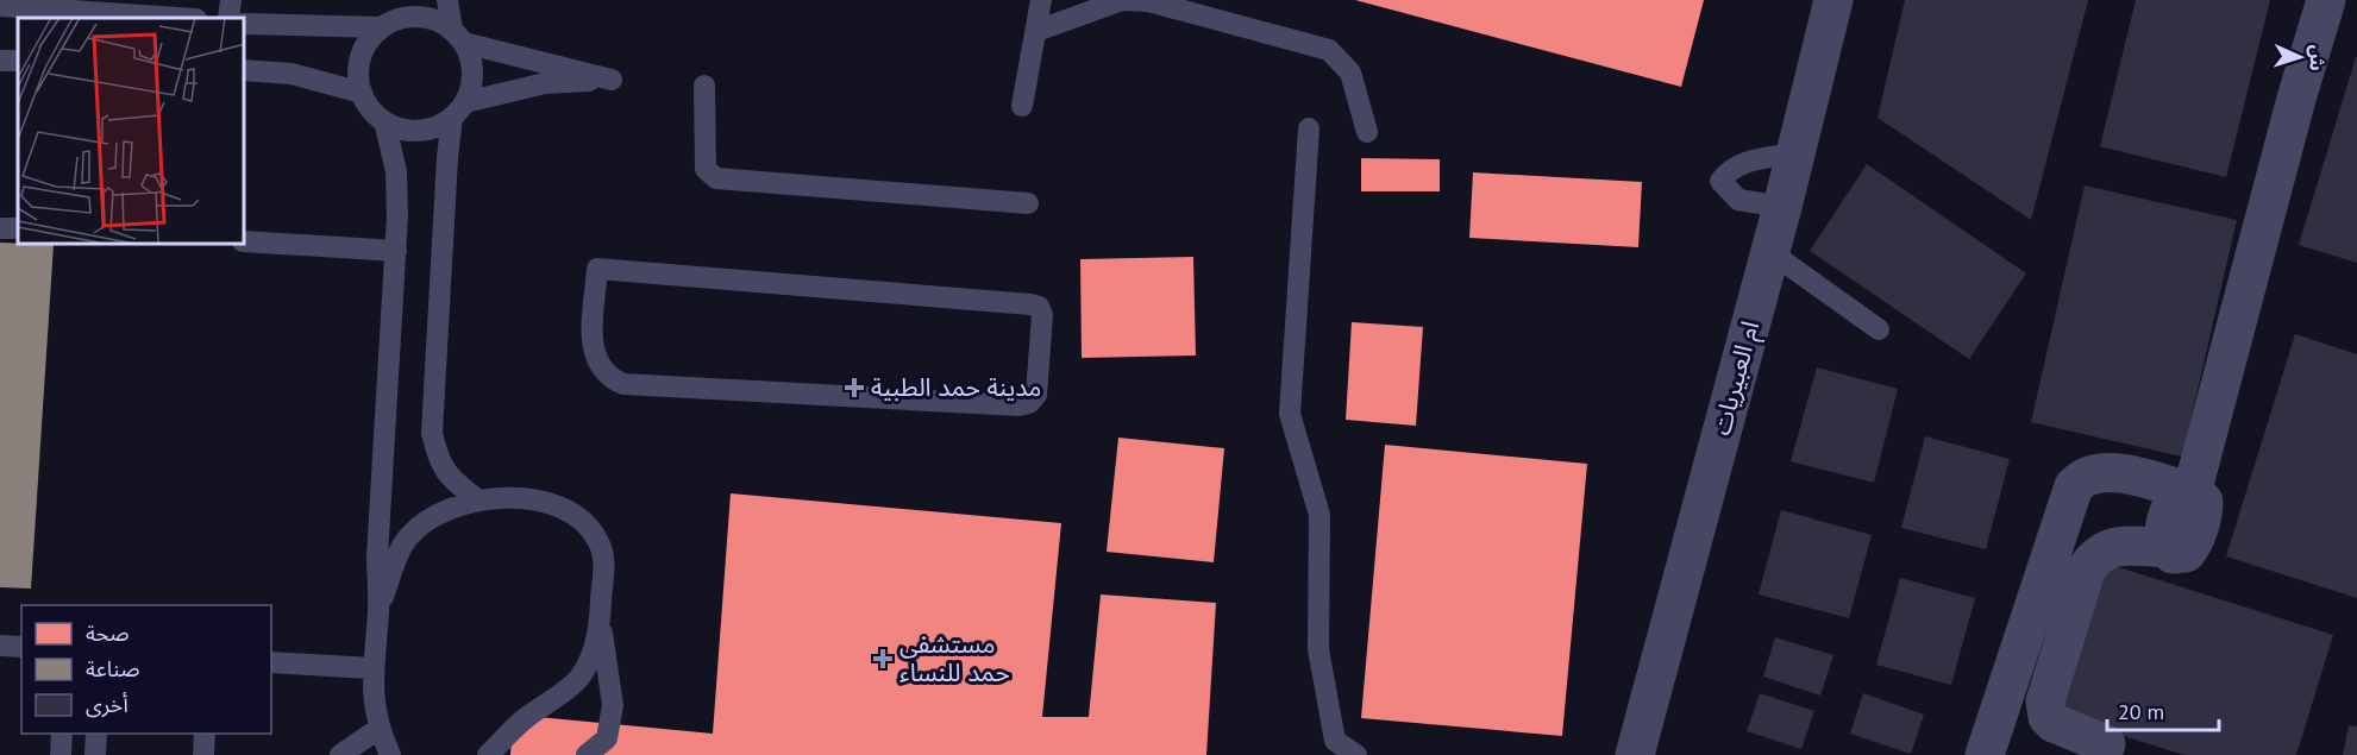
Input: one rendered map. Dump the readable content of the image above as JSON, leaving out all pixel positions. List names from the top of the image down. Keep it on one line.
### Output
{"streets":{"street":["ام العبيريات"]},"places":{"health":["مدينة حمد الطبية","مستشفى حمد للنساء"]},"legend":["صحة","صناعة","أخرى"],"scale_bar":"20 m","north":"right"}
